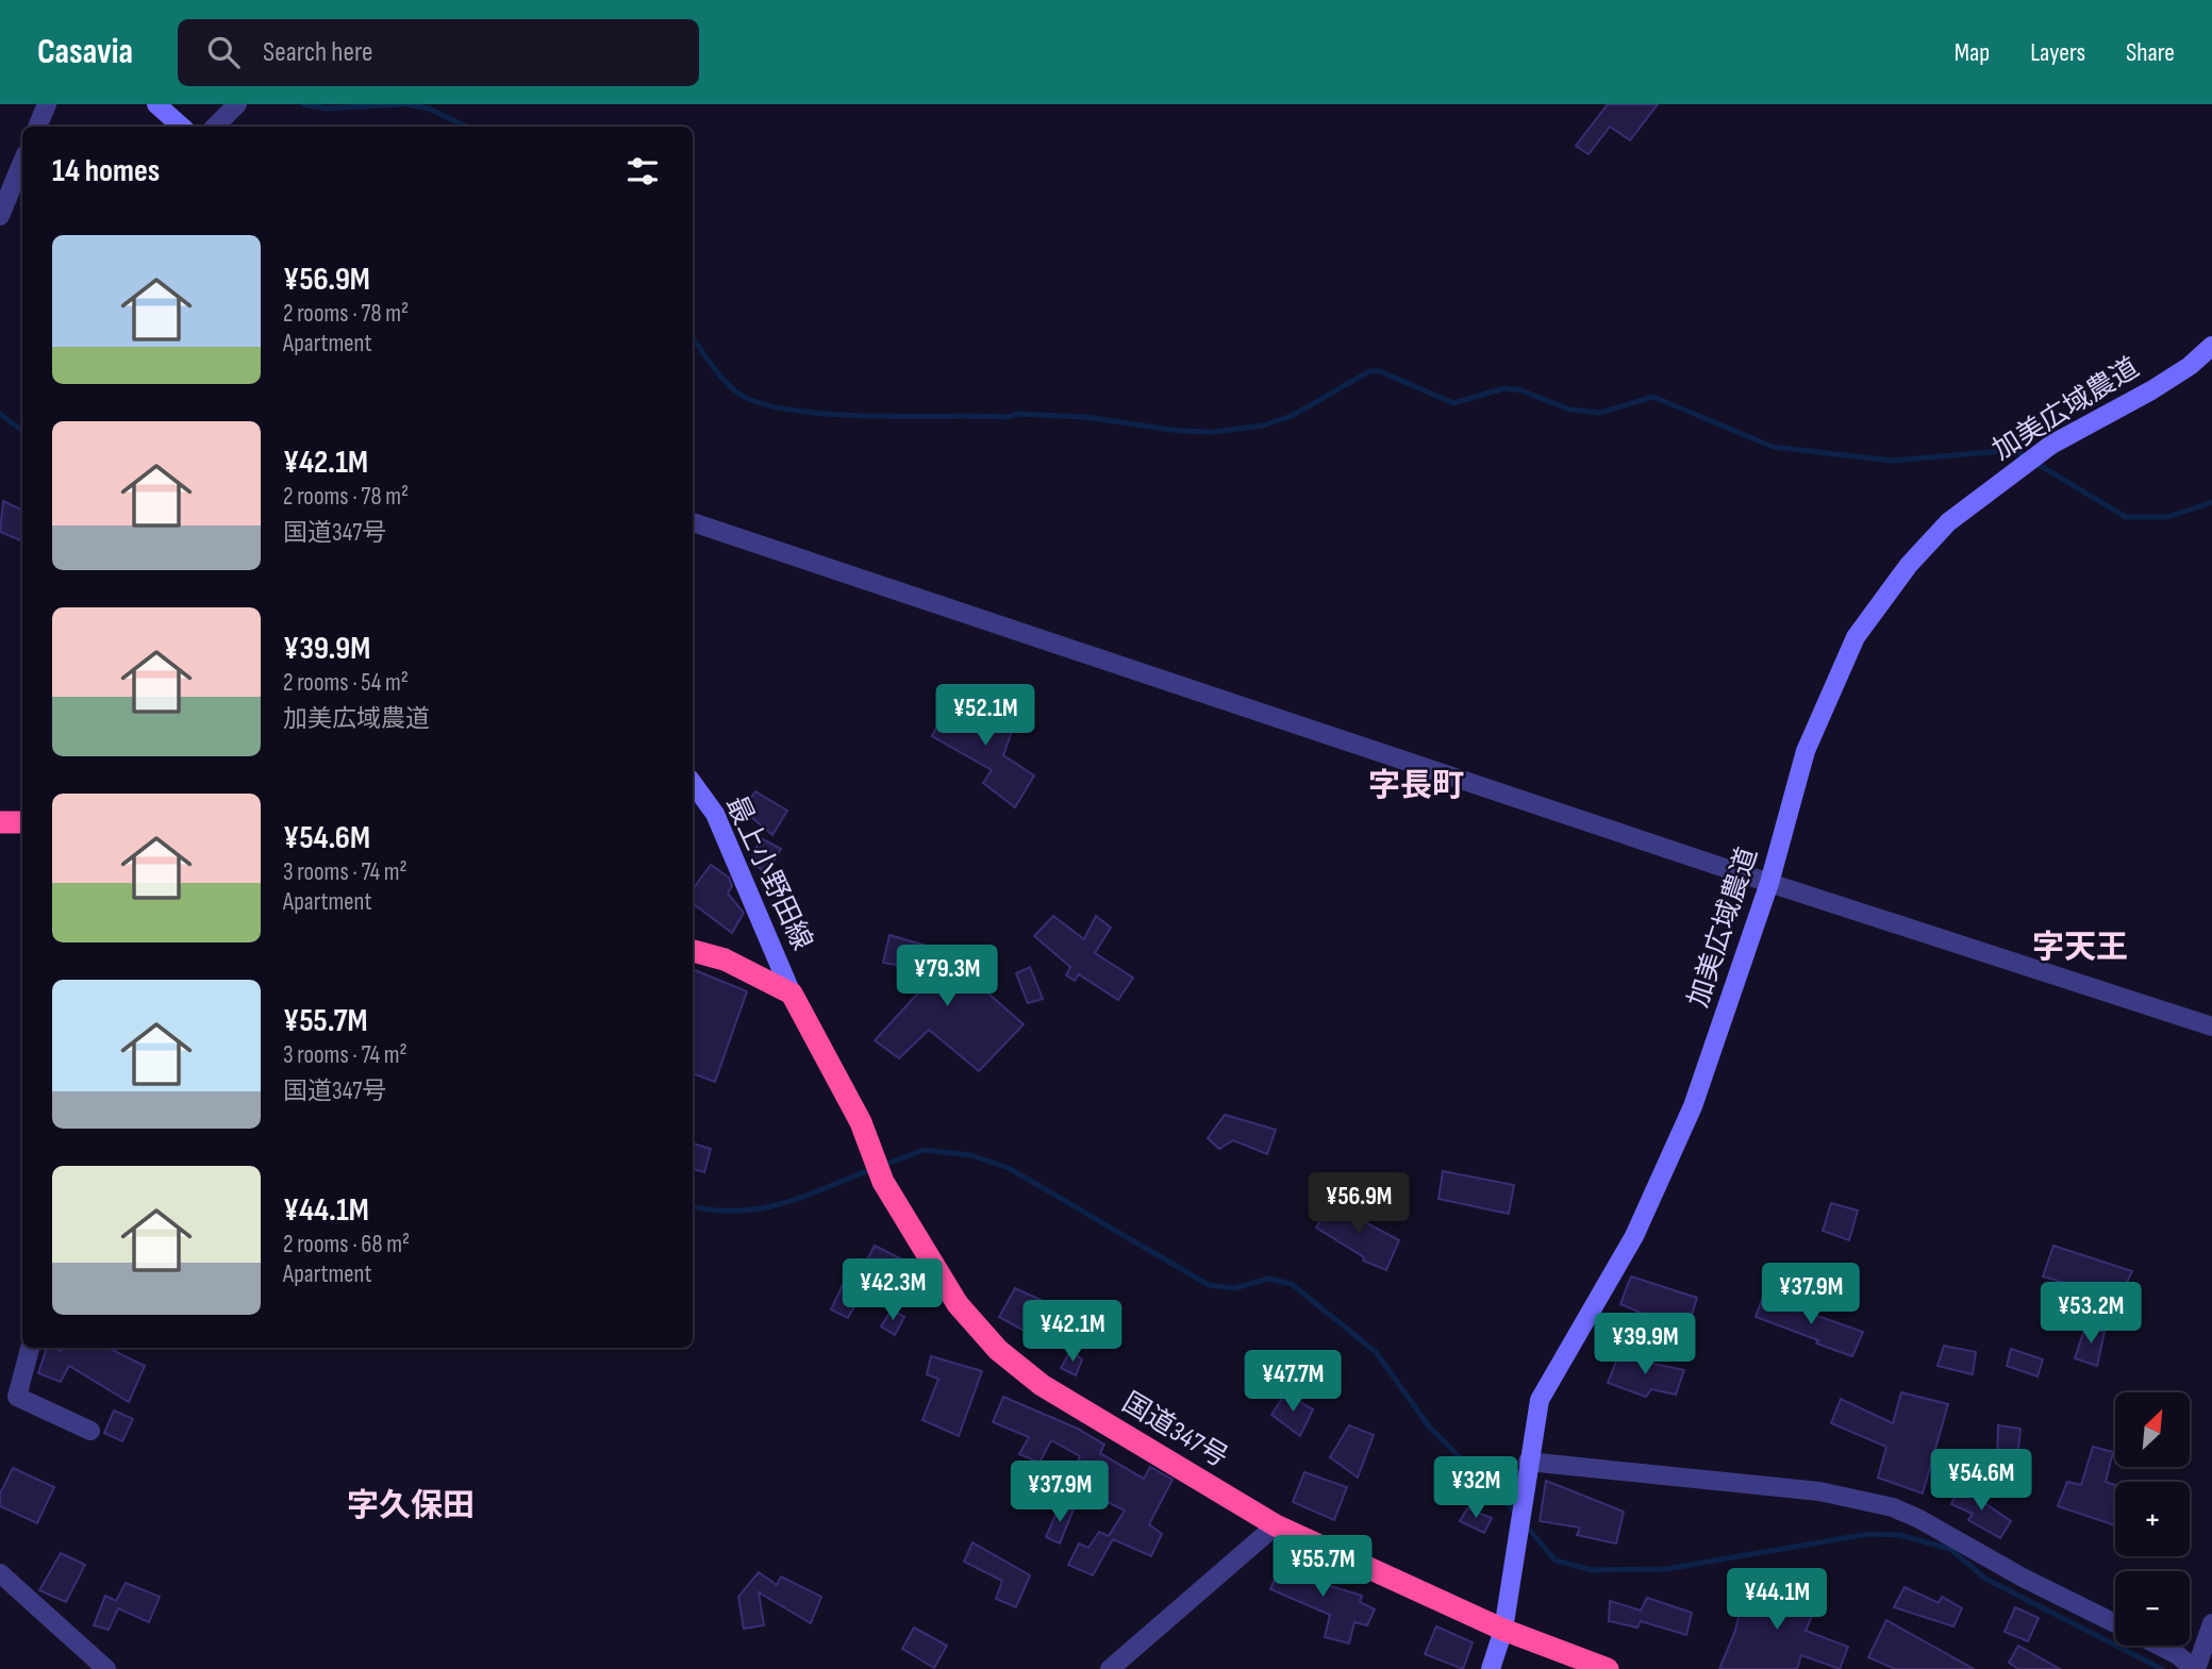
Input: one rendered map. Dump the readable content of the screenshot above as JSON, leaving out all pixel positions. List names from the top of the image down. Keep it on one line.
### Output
{"streets":{"highway":["国道347号"],"street":["加美広域農道","最上小野田線"]},"crossings":[["加美広域農道","国道347号"],["最上小野田線","国道347号"]],"districts":["字長町","字天王","字久保田"],"north":"top right","page":{"header":"Casavia","search":"Search here","nav":["Map","Layers","Share"],"heading":"14 homes","list":[{"name":"¥56.9M","note":"2 rooms · 78 m² · Apartment"},{"name":"¥42.1M","note":"2 rooms · 78 m² · 国道347号"},{"name":"¥39.9M","note":"2 rooms · 54 m² · 加美広域農道"},{"name":"¥54.6M","note":"3 rooms · 74 m² · Apartment"},{"name":"¥55.7M","note":"3 rooms · 74 m² · 国道347号"},{"name":"¥44.1M","note":"2 rooms · 68 m² · Apartment"}],"price":["¥52.1M","¥79.3M","¥56.9M","¥42.3M","¥37.9M","¥53.2M","¥42.1M","¥39.9M","¥47.7M","¥54.6M","¥32M","¥37.9M","¥55.7M","¥44.1M"],"map_buttons":["+","−"]}}
